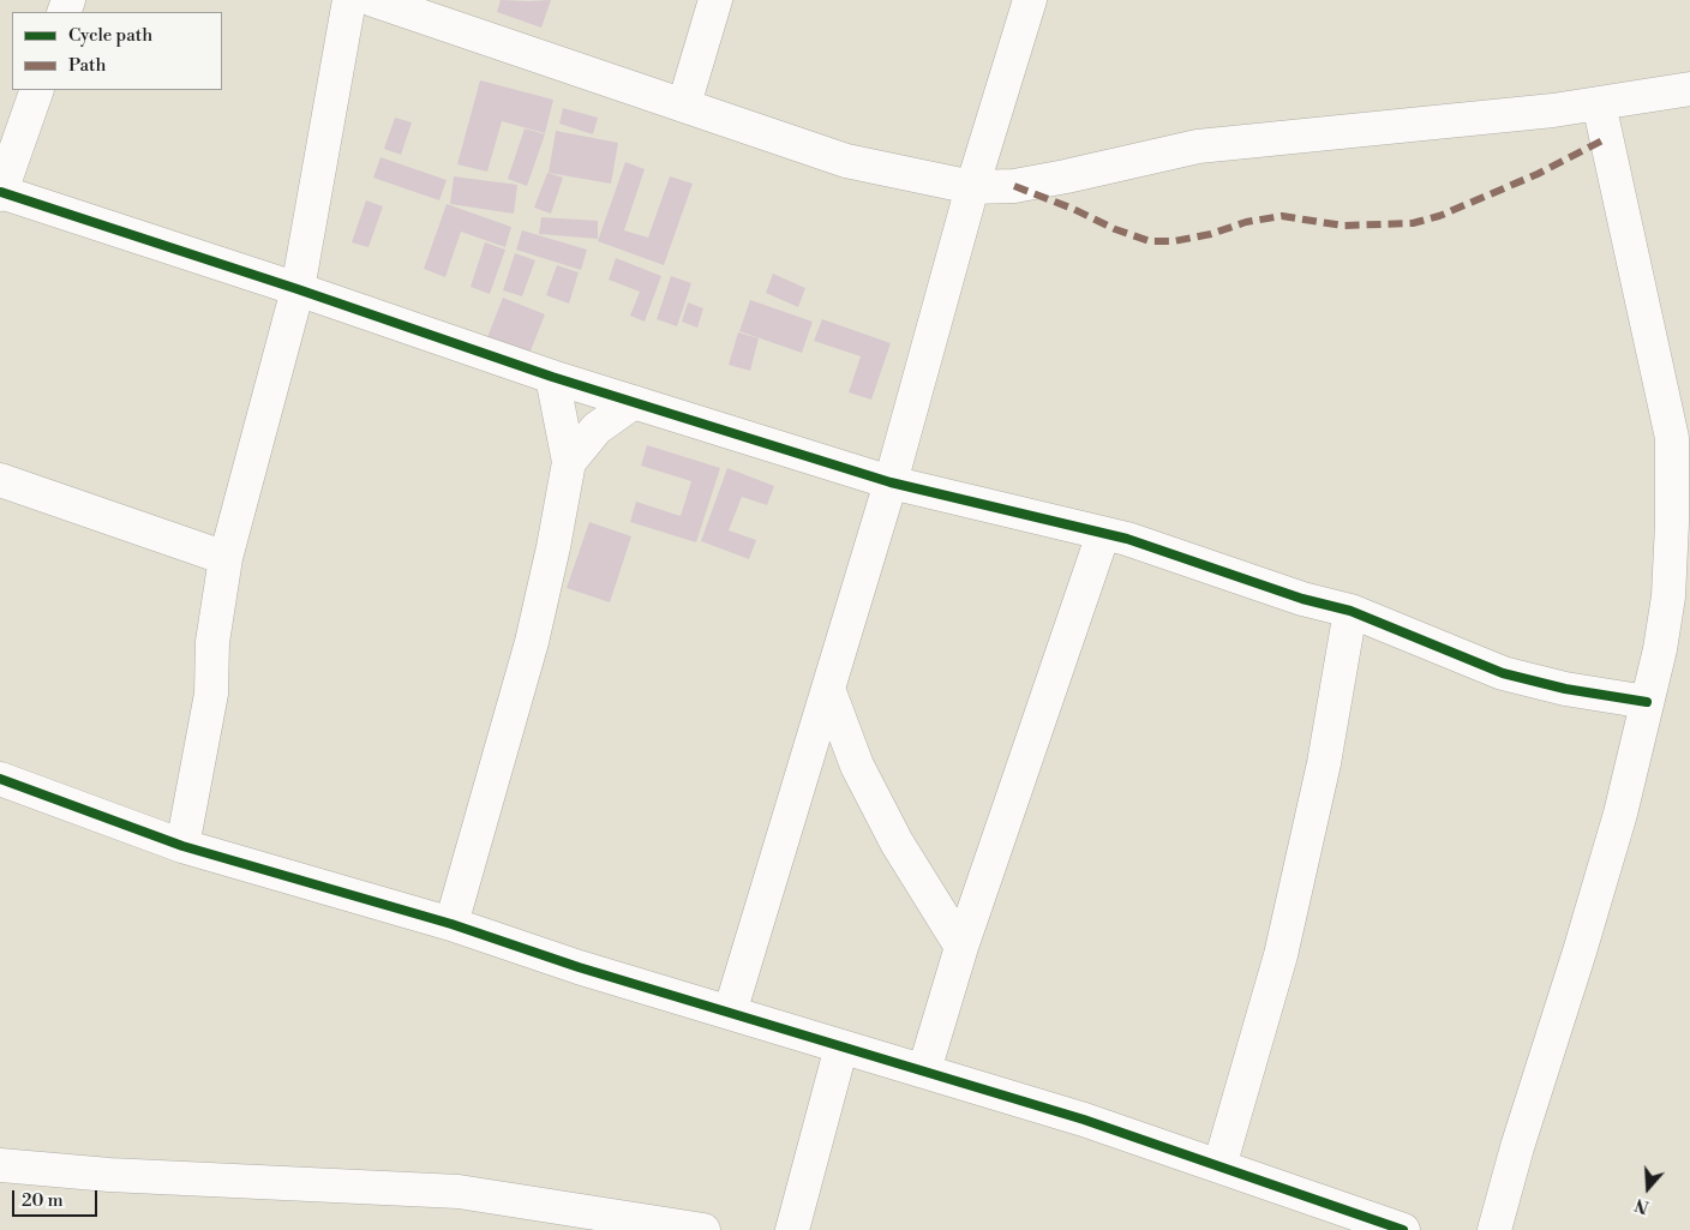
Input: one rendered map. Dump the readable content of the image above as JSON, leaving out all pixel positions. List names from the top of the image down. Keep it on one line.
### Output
{"legend":["Cycle path","Path"],"scale_bar":"20 m","north":"bottom"}
